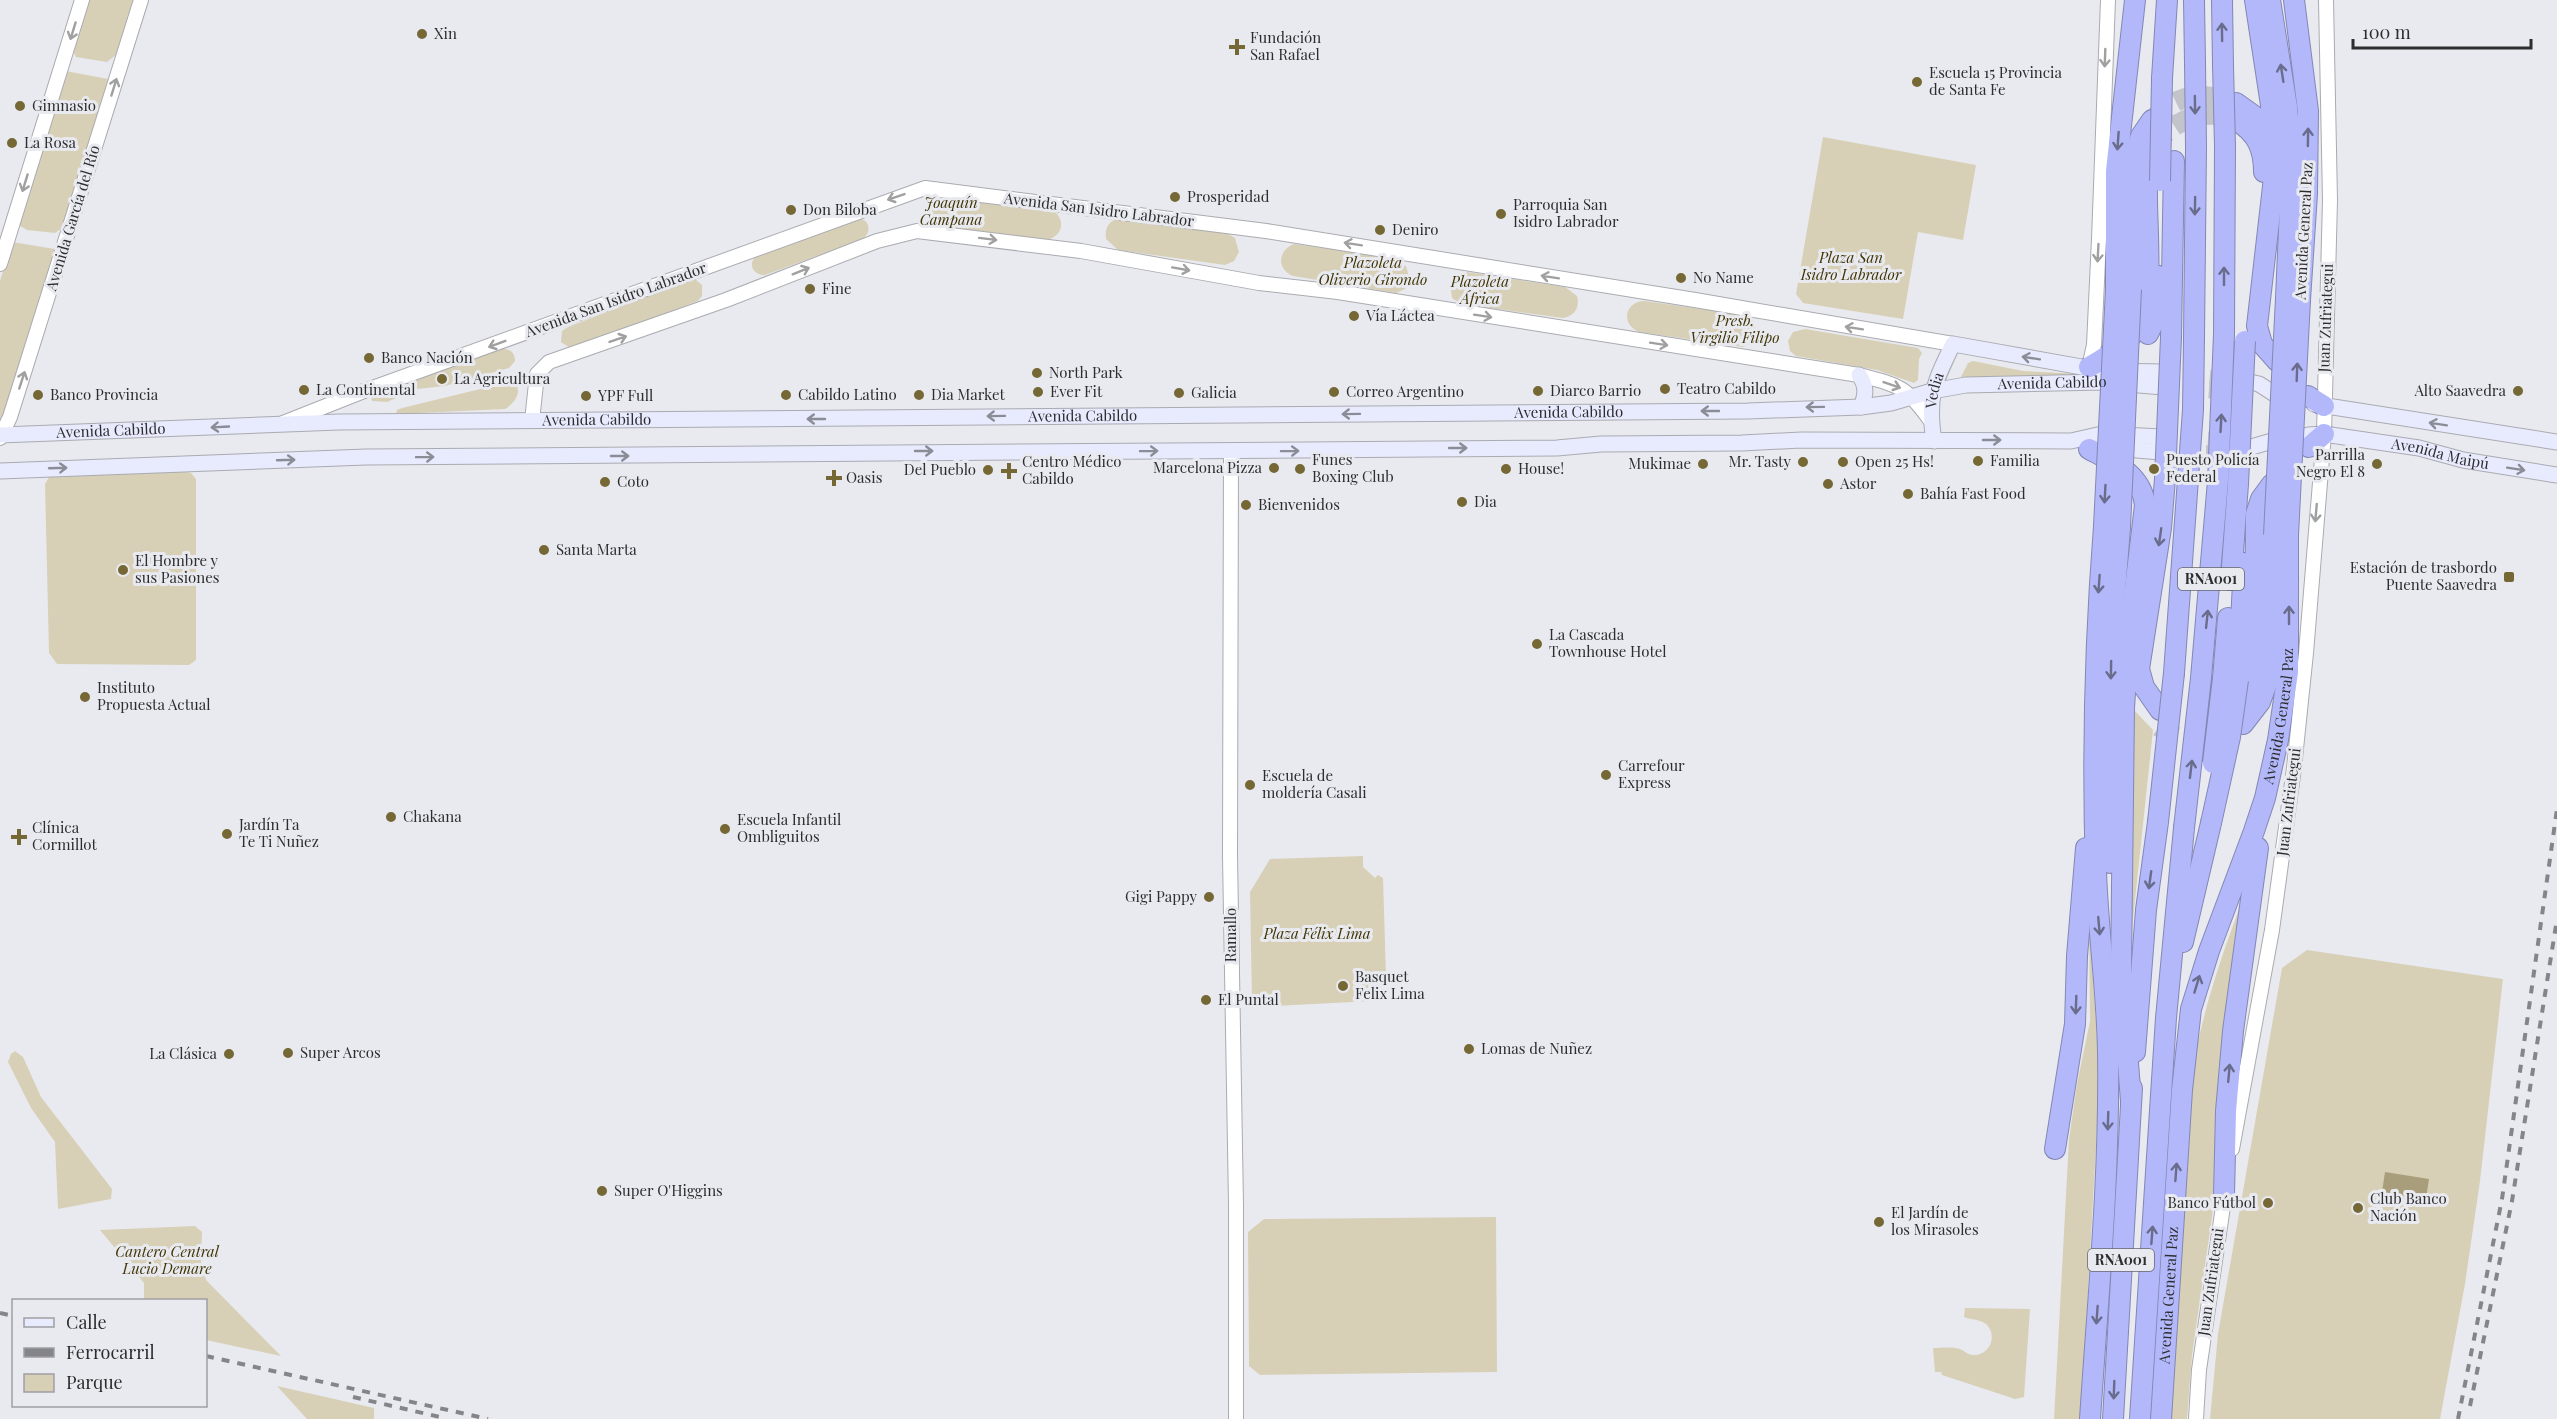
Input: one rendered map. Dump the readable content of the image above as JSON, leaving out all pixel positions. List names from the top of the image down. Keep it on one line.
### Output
{"streets":{"highway":["Avenida General Paz","RNA001"],"main road":["Avenida Cabildo","Vedia","Avenida Maipú"],"street":["Avenida San Isidro Labrador","Avenida García del Río","Juan Zufriategui","Ramallo"]},"crossings":[["Avenida San Isidro Labrador","Avenida Cabildo"],["Avenida San Isidro Labrador","Vedia"],["Avenida García del Río","Avenida Cabildo"],["Juan Zufriategui","Avenida Maipú"],["Avenida Cabildo","Vedia"]],"one_way":["Juan Zufriategui"],"parks":["Joaquín Campana","Plaza San Isidro Labrador","Plazoleta Oliverio Girondo","Plazoleta África","Presb. Virgilio Filipo","Plaza Félix Lima","Cantero Central Lucio Demare"],"places":{"other":["Xin","Escuela 15 Provincia de Santa Fe","Gimnasio","La Rosa","Prosperidad","Don Biloba","Parroquia San Isidro Labrador","Deniro","No Name","Fine","Vía Láctea","Banco Nación","North Park","La Agricultura","Teatro Cabildo","La Continental","Diarco Barrio","Alto Saavedra","Ever Fit","Correo Argentino","Galicia","Banco Provincia","Cabildo Latino","Dia Market","YPF Full","Familia","Mr. Tasty","Open 25 Hs!","Mukimae","Parrilla Negro El 8","Marcelona Pizza","Funes Boxing Club","House!","Puesto Policía Federal","Del Pueblo","Coto","Astor","Bahía Fast Food","Dia","Bienvenidos","Santa Marta","El Hombre y sus Pasiones","La Cascada Townhouse Hotel","Instituto Propuesta Actual","Carrefour Express","Escuela de moldería Casali","Chakana","Escuela Infantil Ombliguitos","Jardín Ta Te Ti Nuñez","Gigi Pappy","Basquet Felix Lima","El Puntal","Lomas de Nuñez","Super Arcos","La Clásica","Super O'Higgins","Banco Fútbol","Club Banco Nación","El Jardín de los Mirasoles"],"health":["Fundación San Rafael","Centro Médico Cabildo","Oasis","Clínica Cormillot"],"transit":["Estación de trasbordo Puente Saavedra"]},"legend":["Calle","Ferrocarril","Parque"],"scale_bar":"100 m"}
